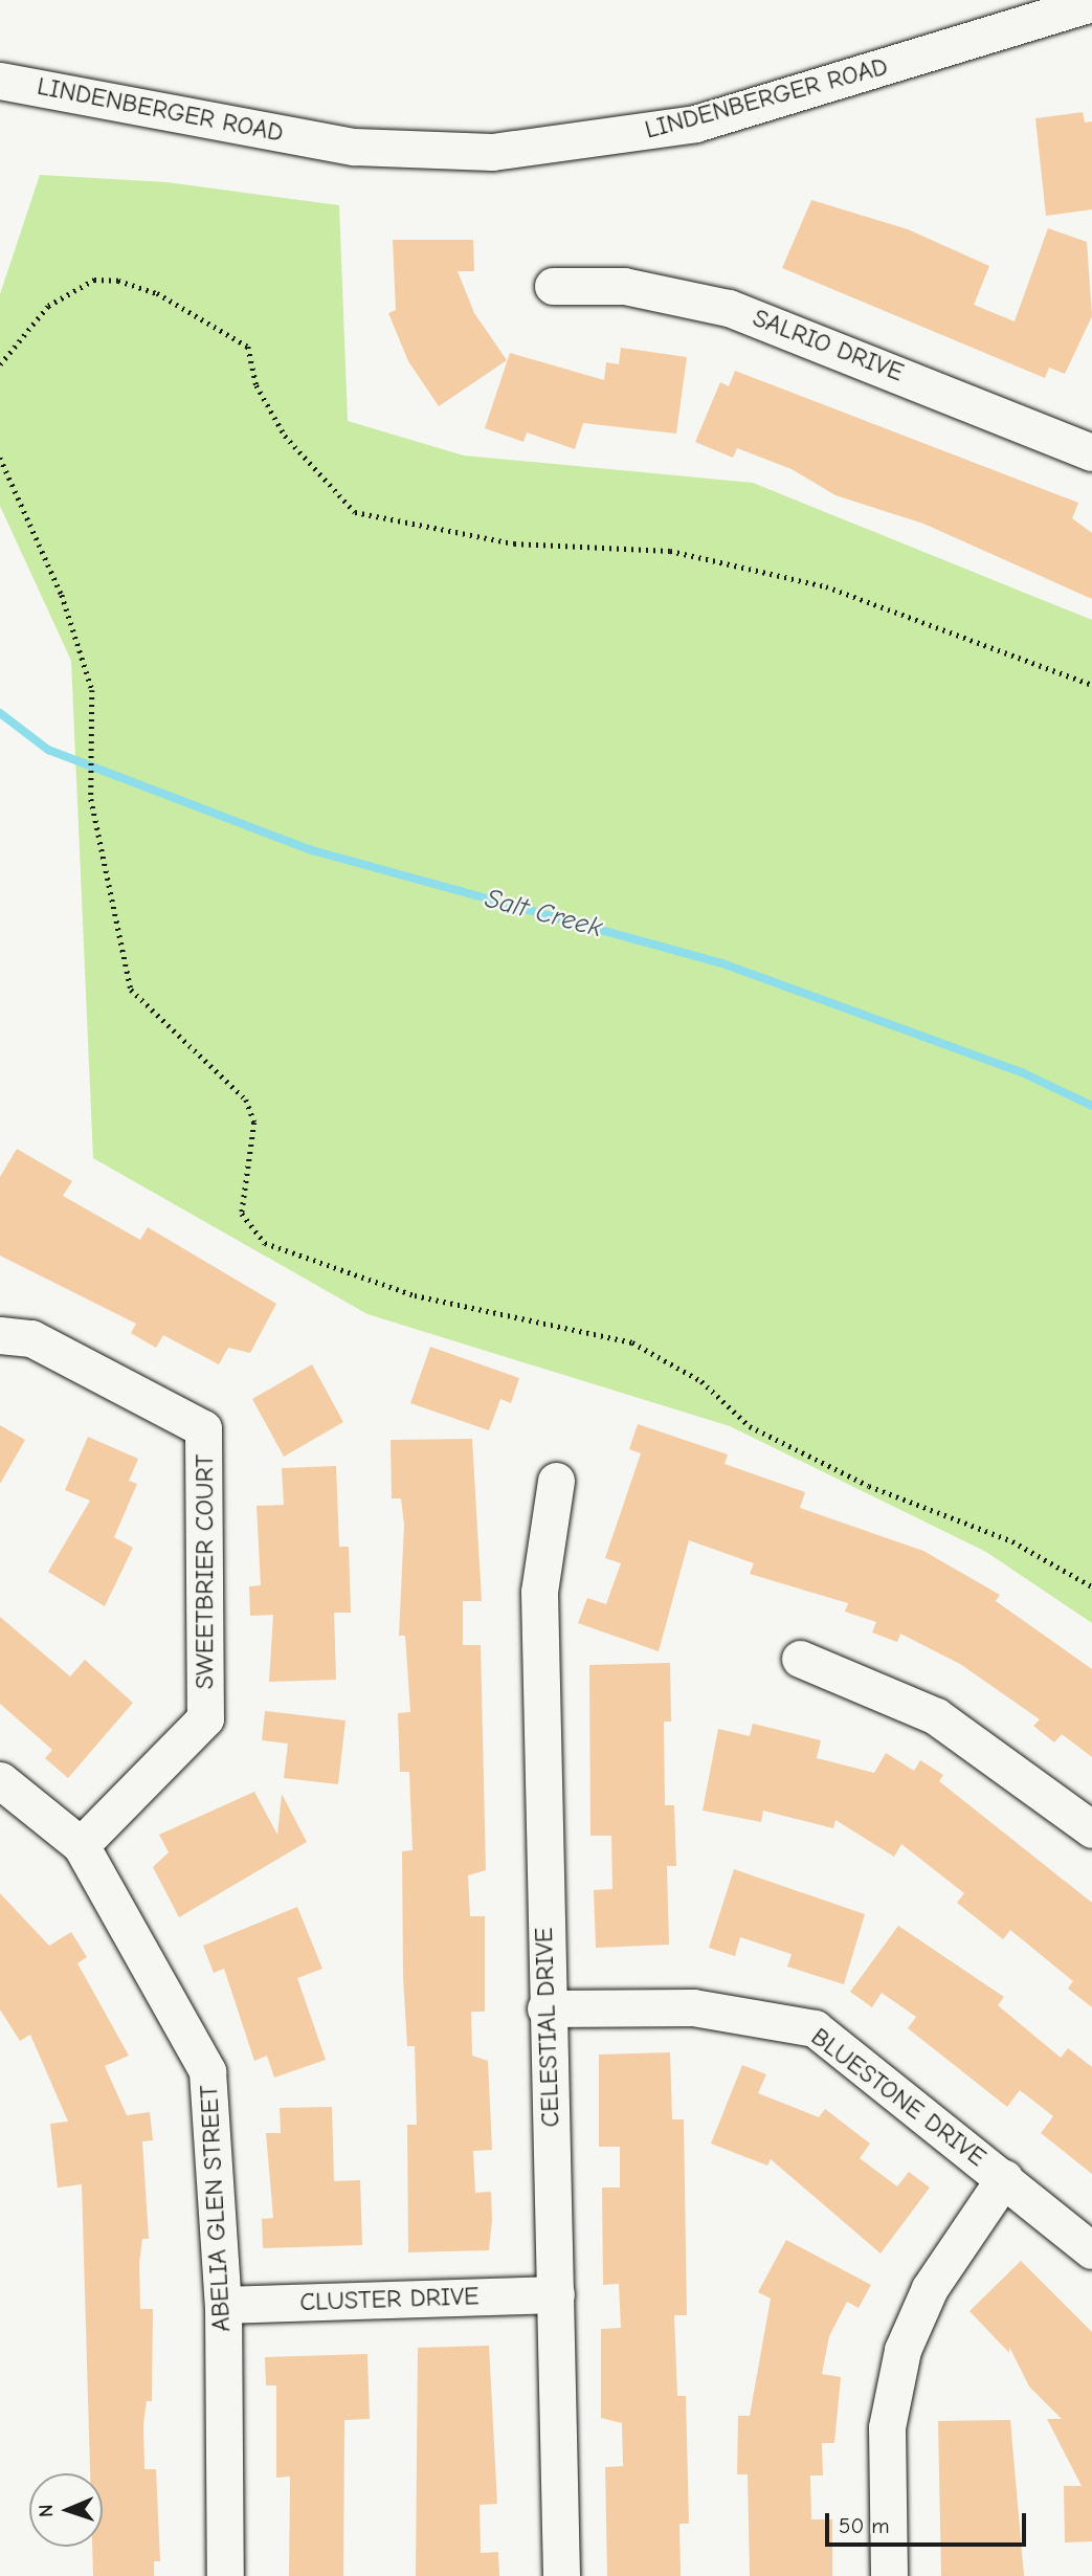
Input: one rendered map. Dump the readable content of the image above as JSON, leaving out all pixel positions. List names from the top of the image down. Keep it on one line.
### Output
{"streets":{"street":["LINDENBERGER ROAD","SALRIO DRIVE","SWEETBRIER COURT","CELESTIAL DRIVE","BLUESTONE DRIVE","ABELIA GLEN STREET","CLUSTER DRIVE"]},"crossings":[["SWEETBRIER COURT","ABELIA GLEN STREET"],["CELESTIAL DRIVE","BLUESTONE DRIVE"],["CELESTIAL DRIVE","CLUSTER DRIVE"],["ABELIA GLEN STREET","CLUSTER DRIVE"]],"water":["Salt Creek"],"scale_bar":"50 m","north":"left"}
